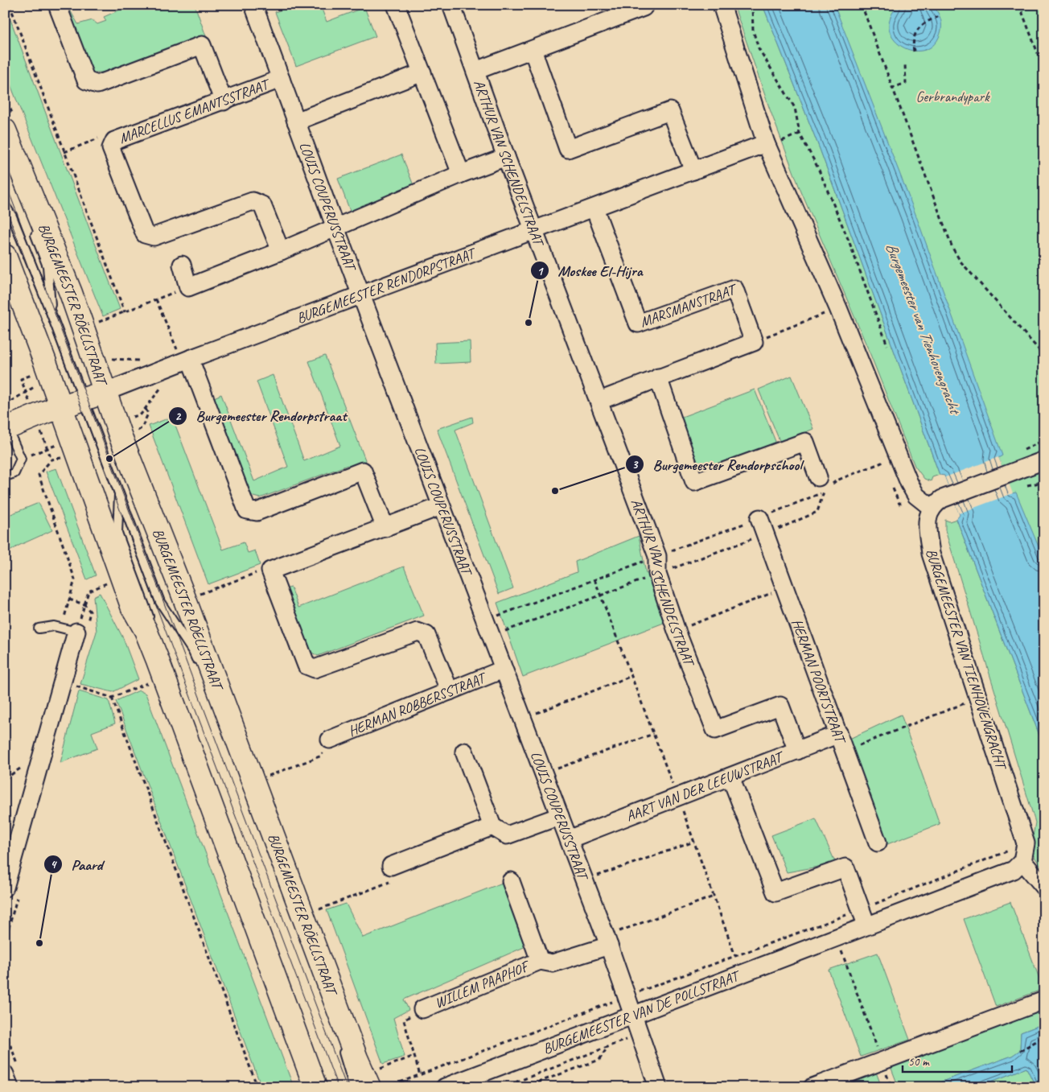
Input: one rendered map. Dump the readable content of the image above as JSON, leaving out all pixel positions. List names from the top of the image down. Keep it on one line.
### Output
{"streets":{"main road":["BURGEMEESTER RENDORPSTRAAT","BURGEMEESTER RÖELLSTRAAT"],"street":["MARCELLUS EMANTSSTRAAT","ARTHUR VAN SCHENDELSTRAAT","LOUIS COUPERUSSTRAAT","MARSMANSTRAAT","BURGEMEESTER VAN TIENHOVENGRACHT","HERMAN POORTSTRAAT","HERMAN ROBBERSSTRAAT","AART VAN DER LEEUWSTRAAT","WILLEM PAAPHOF","BURGEMEESTER VAN DE POLLSTRAAT"]},"crossings":[["MARCELLUS EMANTSSTRAAT","LOUIS COUPERUSSTRAAT"],["ARTHUR VAN SCHENDELSTRAAT","BURGEMEESTER RENDORPSTRAAT"],["ARTHUR VAN SCHENDELSTRAAT","AART VAN DER LEEUWSTRAAT"],["LOUIS COUPERUSSTRAAT","BURGEMEESTER RENDORPSTRAAT"],["LOUIS COUPERUSSTRAAT","HERMAN ROBBERSSTRAAT"],["LOUIS COUPERUSSTRAAT","AART VAN DER LEEUWSTRAAT"],["LOUIS COUPERUSSTRAAT","WILLEM PAAPHOF"],["LOUIS COUPERUSSTRAAT","BURGEMEESTER VAN DE POLLSTRAAT"],["BURGEMEESTER RENDORPSTRAAT","BURGEMEESTER RÖELLSTRAAT"],["BURGEMEESTER RENDORPSTRAAT","MARSMANSTRAAT"],["BURGEMEESTER VAN TIENHOVENGRACHT","BURGEMEESTER VAN DE POLLSTRAAT"],["HERMAN POORTSTRAAT","AART VAN DER LEEUWSTRAAT"]],"water":["Burgemeester van Tienhovengracht"],"parks":["Gerbrandypark"],"places":["Moskee El-Hijra","Burgemeester Rendorpstraat","Burgemeester Rendorpschool","Paard"],"scale_bar":"50 m"}
